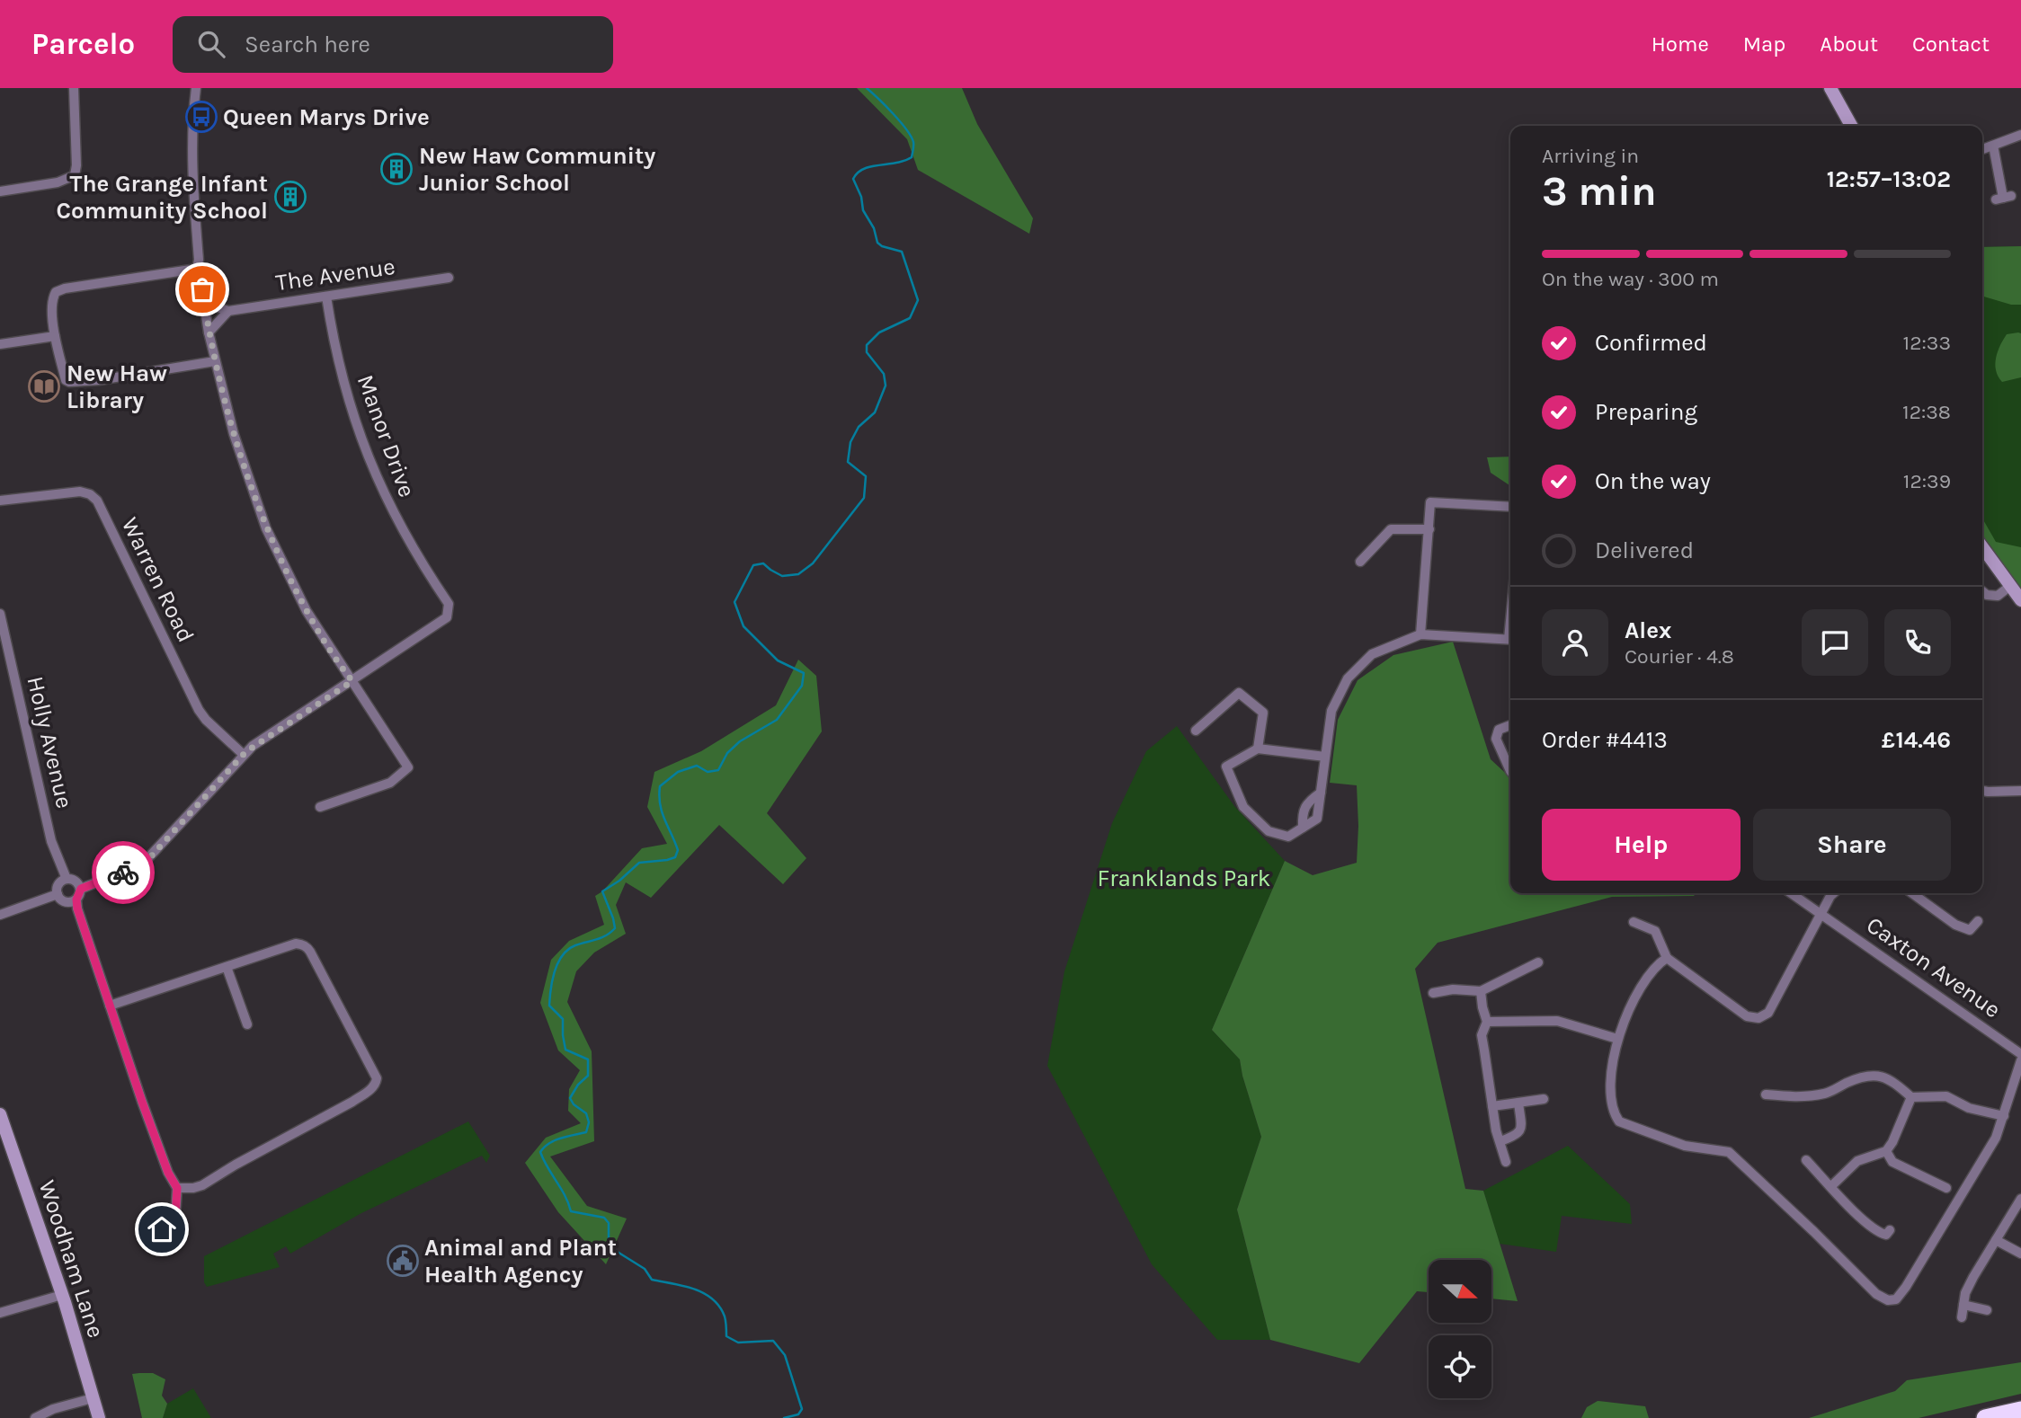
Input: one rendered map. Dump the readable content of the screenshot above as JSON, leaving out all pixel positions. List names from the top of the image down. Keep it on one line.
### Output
{"streets":{"main road":["Woodham Lane"],"street":["The Avenue","Manor Drive","Warren Road","Holly Avenue","Caxton Avenue"]},"crossings":[["The Avenue","Manor Drive"]],"parks":["Franklands Park"],"places":{"bus stop":["Queen Marys Drive"],"building":["New Haw Community Junior School","The Grange Infant Community School"],"library":["New Haw Library"],"public building":["Animal and Plant Health Agency"]},"north":"right","page":{"header":"Parcelo","search":"Search here","nav":["Home","Map","About","Contact"],"heading":["3 min","Arriving in","12:57–13:02"],"panel":["Alex","Courier · 4.8","Order #4413","£14.46"],"bar":"On the way · 300 m","list":[["Confirmed","12:33"],["Preparing","12:38"],["On the way","12:39"],"Delivered"],"buttons":["Help","Share"]}}
